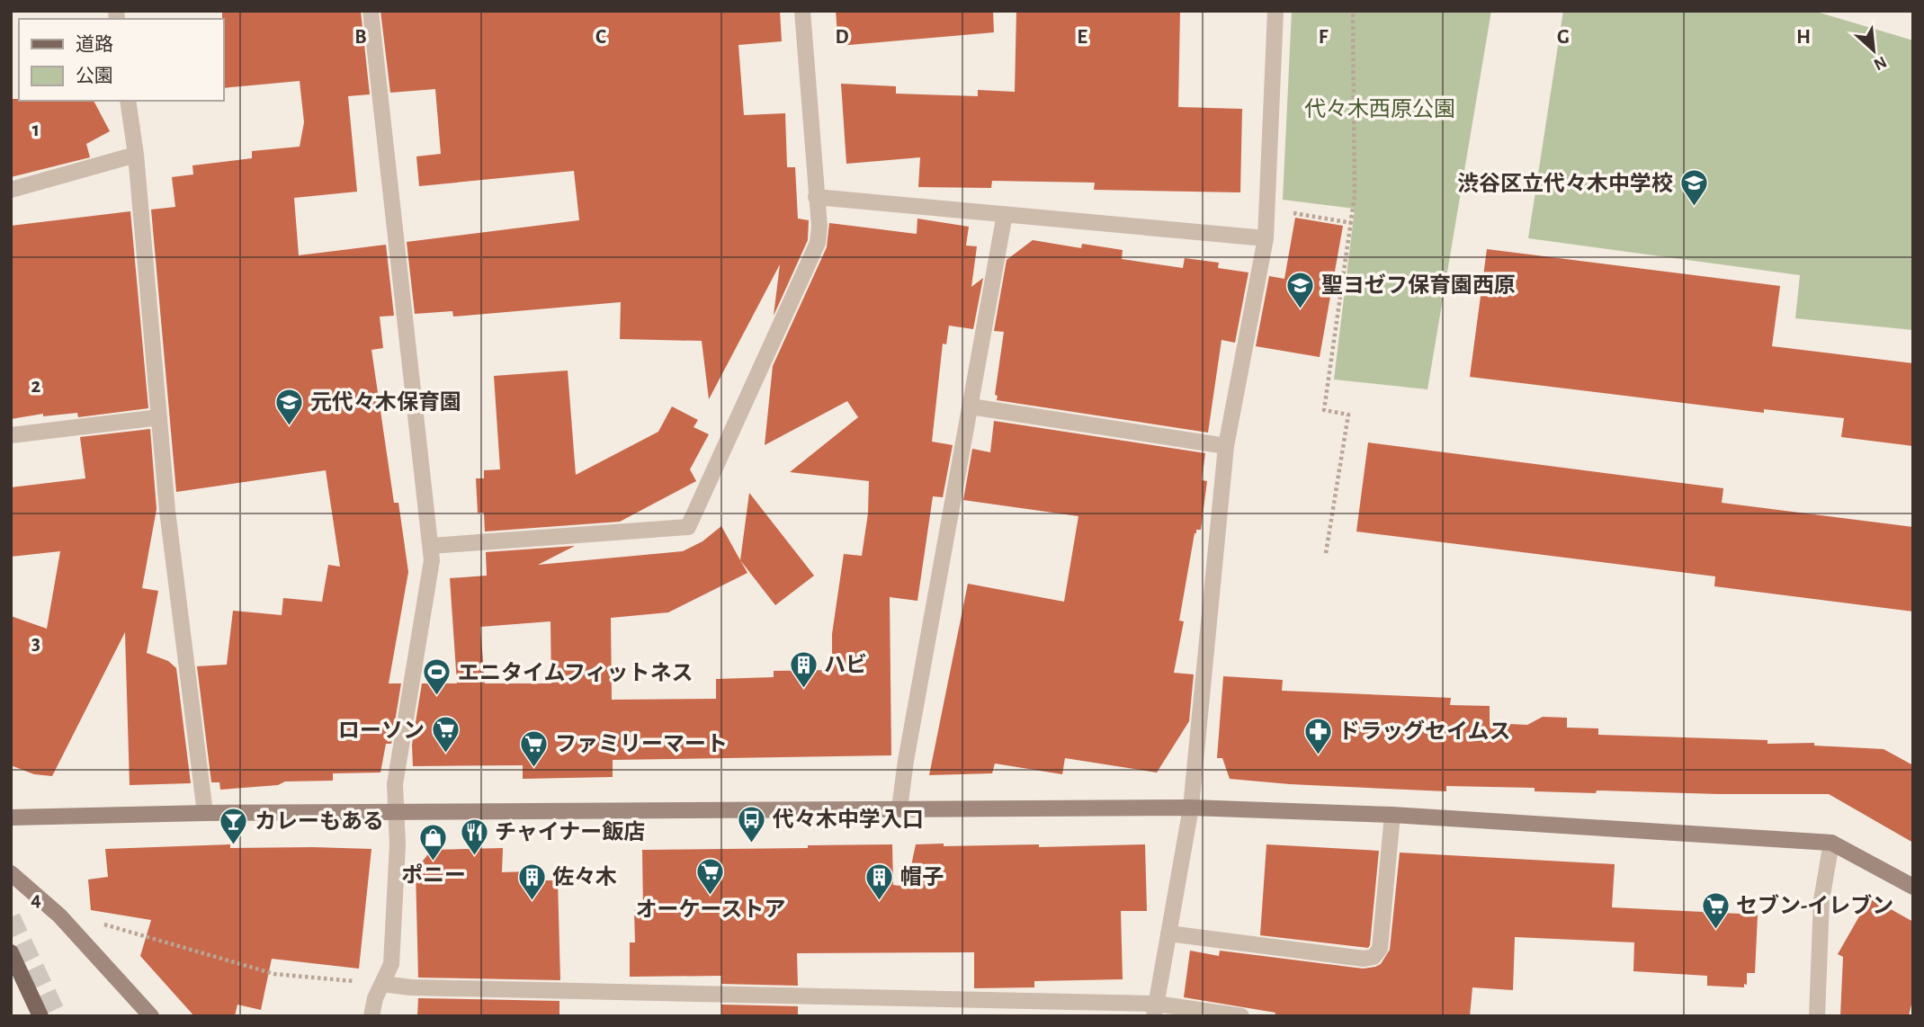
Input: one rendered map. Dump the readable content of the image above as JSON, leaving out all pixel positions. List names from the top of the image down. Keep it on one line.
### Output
{"parks":["代々木西原公園"],"places":{"school or university":["渋谷区立代々木中学校","聖ヨゼフ保育園西原","元代々木保育園"],"building":["ハビ","佐々木","帽子"],"sports":["エニタイムフィットネス"],"supermarket":["ローソン","ファミリーマート","オーケーストア","セブン-イレブン"],"pharmacy":["ドラッグセイムス"],"bus stop":["代々木中学入口"],"bar":["カレーもある"],"restaurant":["チャイナー飯店"],"shop":["ポニー"]},"legend":["道路","公園"],"north":"bottom right","grid":{"columns":["B","C","D","E","F","G","H"],"rows":["1","2","3","4"]}}
